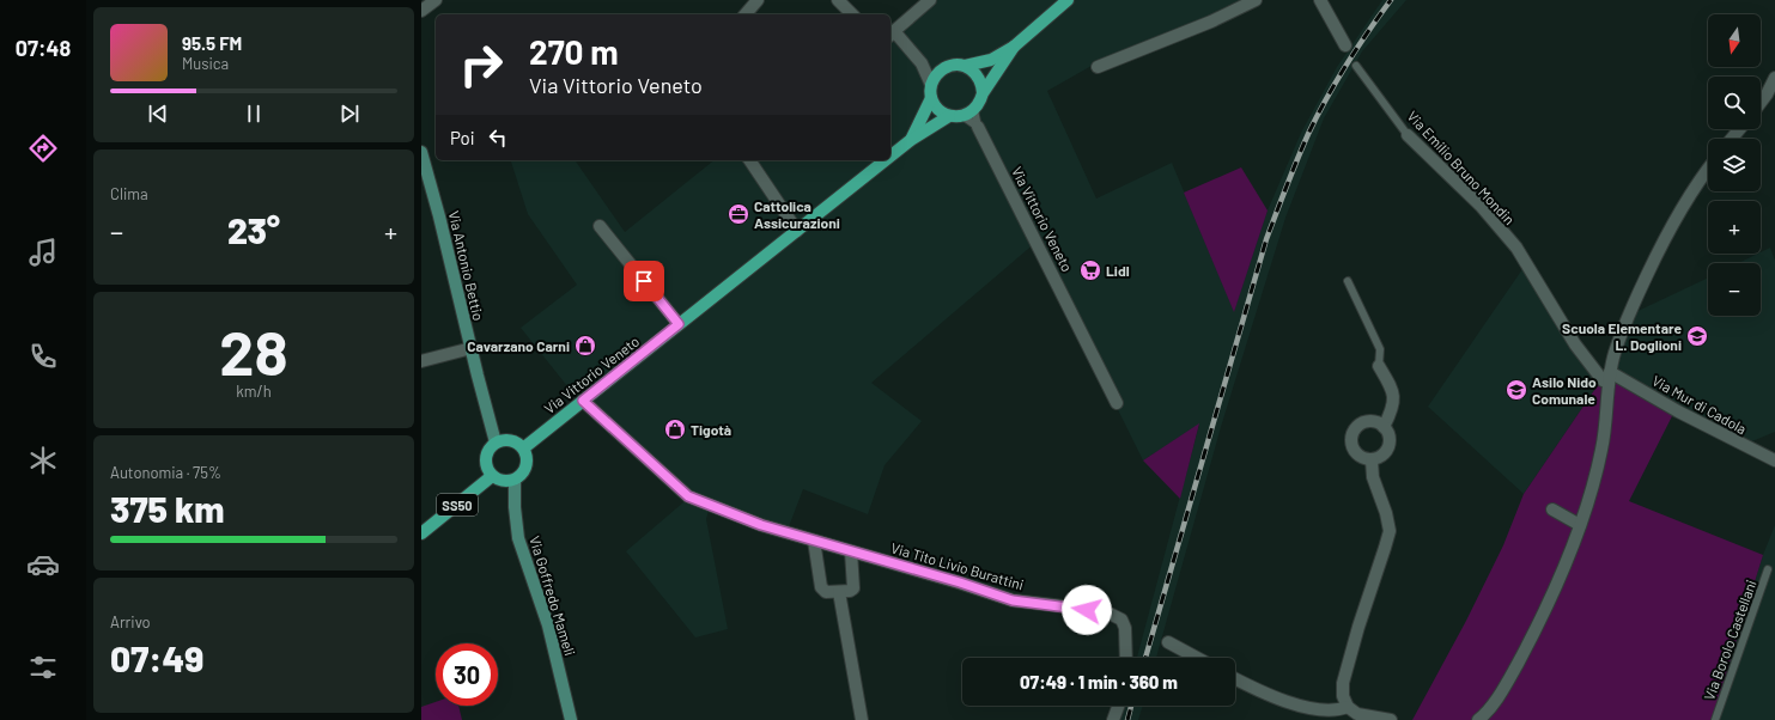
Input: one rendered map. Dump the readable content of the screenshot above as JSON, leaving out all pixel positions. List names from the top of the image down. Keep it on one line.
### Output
{"streets":{"main road":["Via Vittorio Veneto","SS50"],"street":["Via Emilio Bruno Mondin","Via Antonio Bettio","Via Mur di Cadola","Via Tito Livio Burattini","Via Goffredo Mameli"],"lane":["Via Borolo Castellani"]},"crossings":[["Via Emilio Bruno Mondin","Via Mur di Cadola"],["Via Vittorio Veneto","Via Antonio Bettio"],["Via Vittorio Veneto","SS50"],["Via Vittorio Veneto","Via Tito Livio Burattini"],["Via Vittorio Veneto","Via Goffredo Mameli"],["Via Antonio Bettio","SS50"],["Via Antonio Bettio","Via Goffredo Mameli"],["SS50","Via Goffredo Mameli"]],"places":{"office":["Cattolica Assicurazioni"],"supermarket":["Lidl"],"school or university":["Scuola Elementare L. Doglioni","Asilo Nido Comunale"],"shop":["Cavarzano Carni","Tigotà"]},"north":"bottom","page":{"tabs":"07:48","map_buttons":["+","−"],"turn":["270 m","Via Vittorio Veneto"],"song":["95.5 FM","Musica"],"then":"Poi","tile":["Clima",["28","km/h"],["Autonomia · 75%","375 km"],["Arrivo","07:49"]],"heat":["−","23°","+"],"limit":"30","trip":"07:49 · 1 min · 360 m"}}
